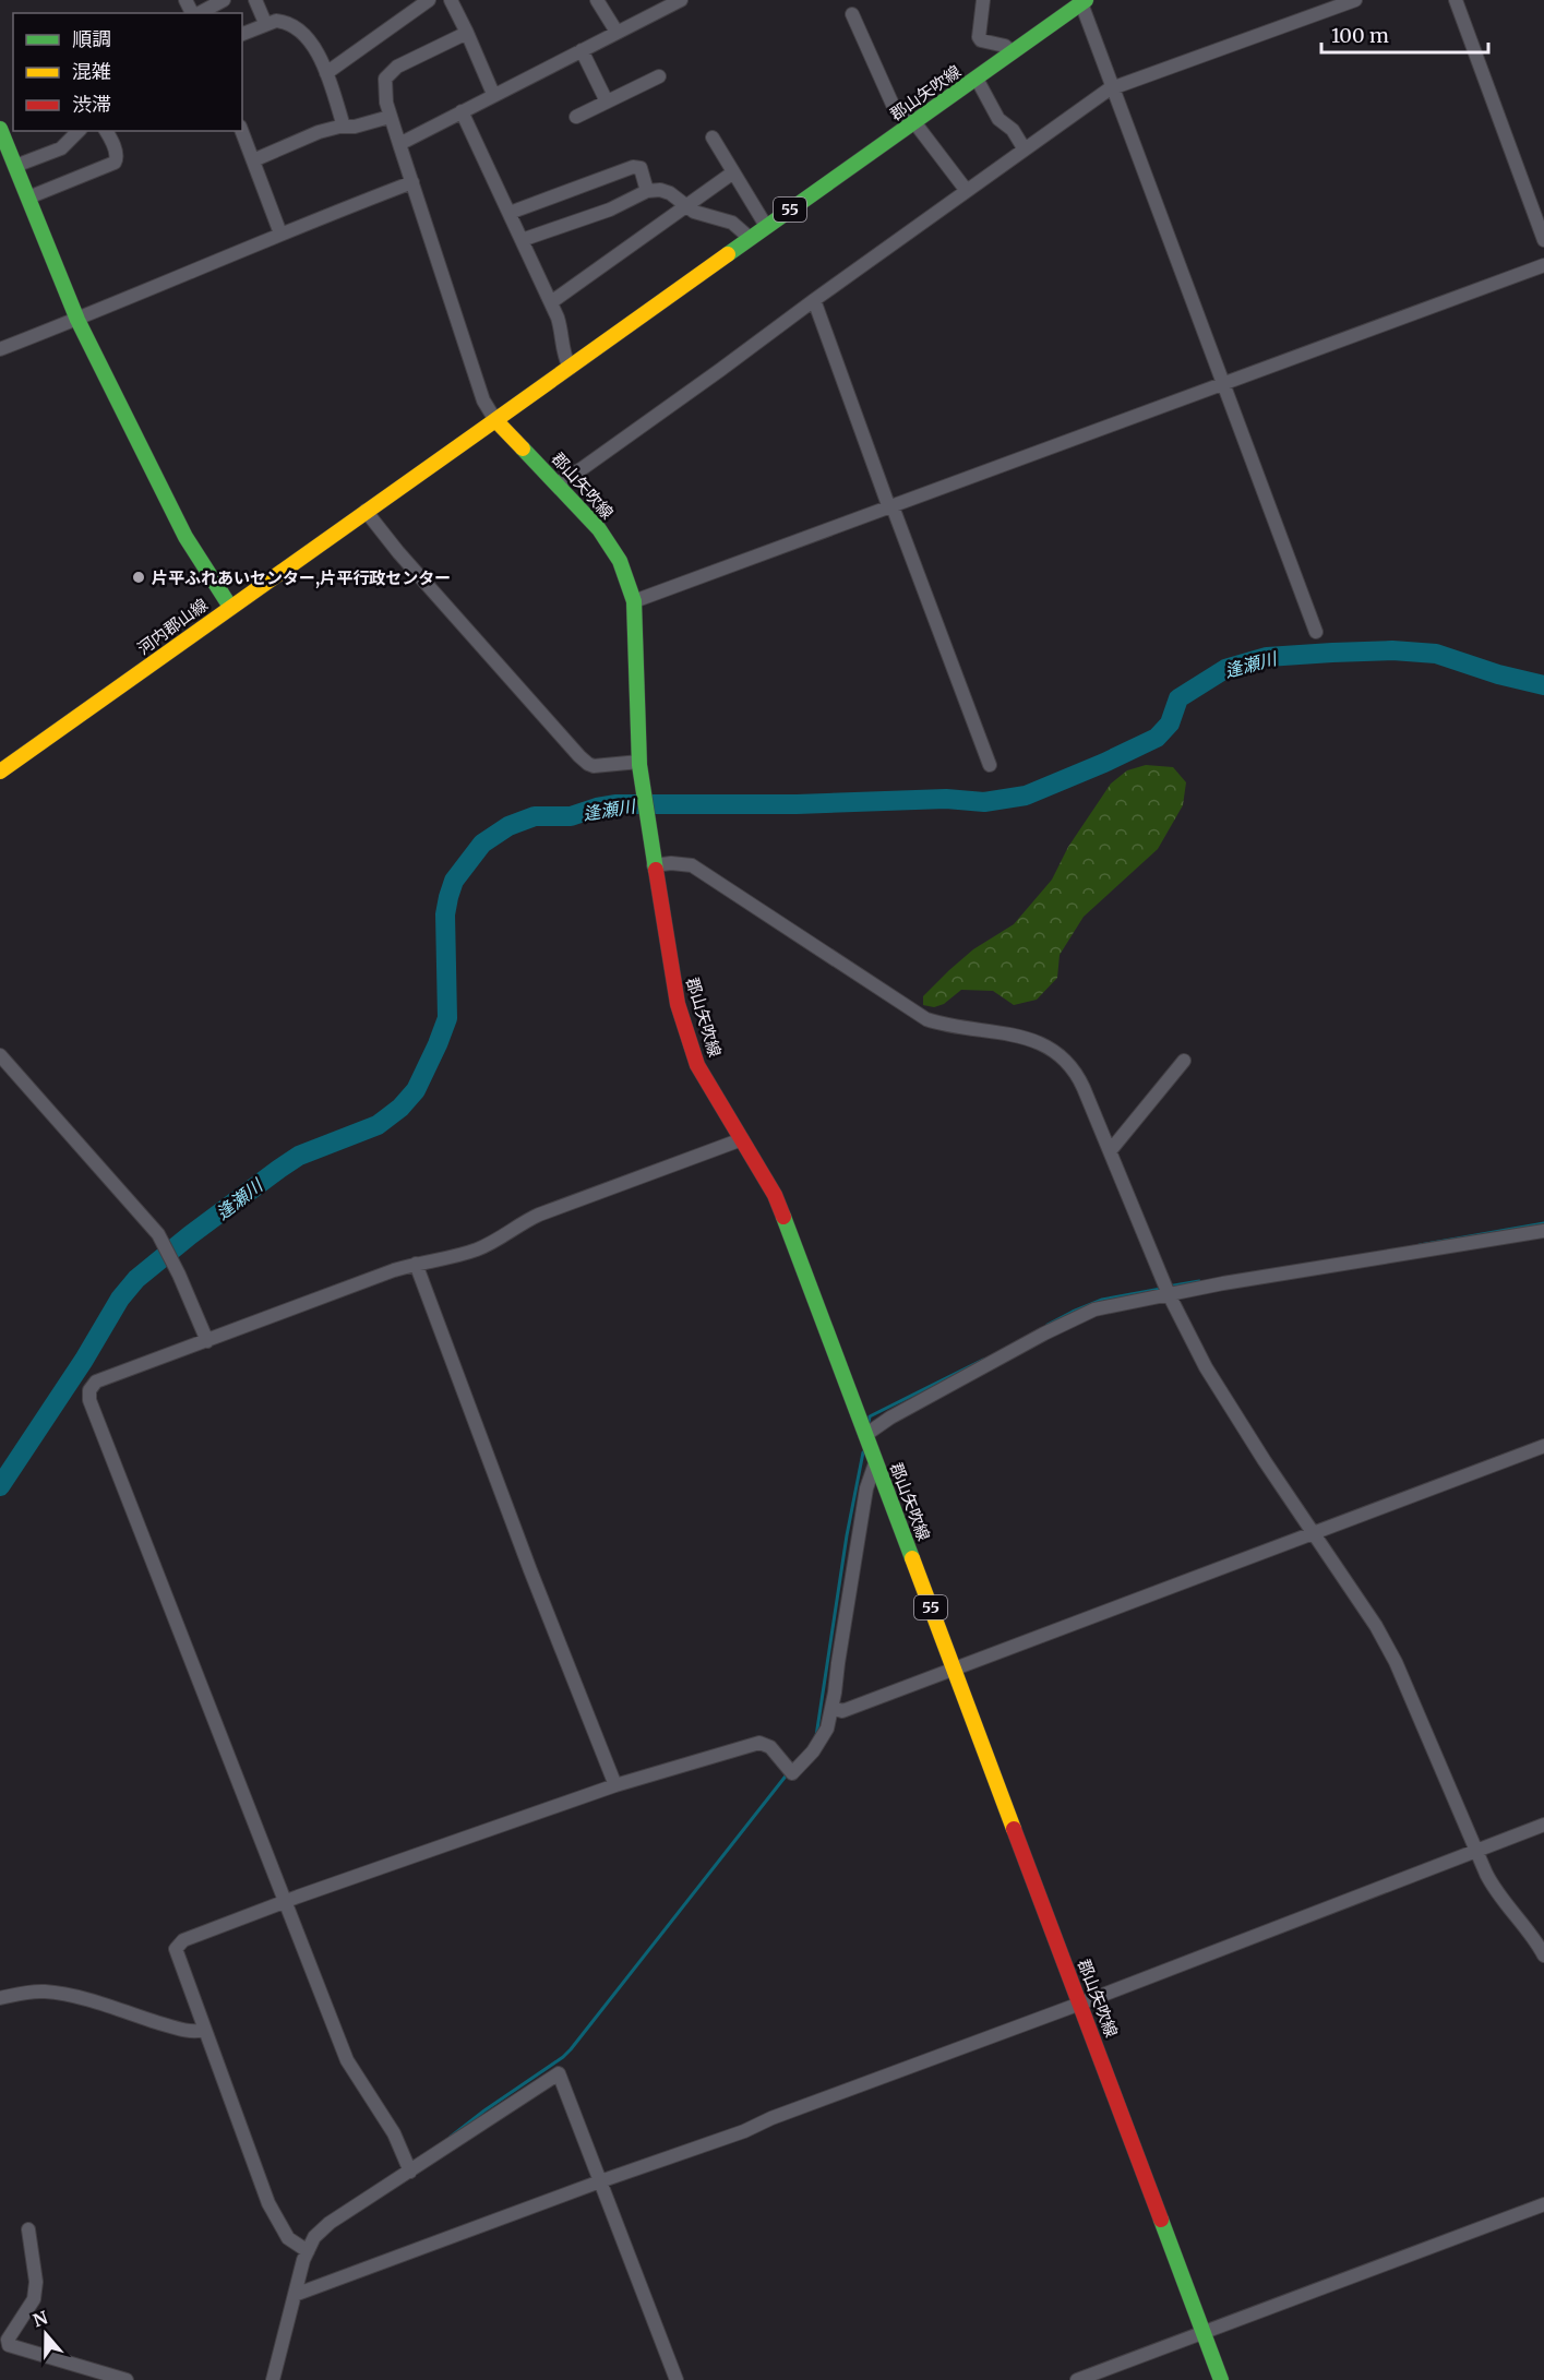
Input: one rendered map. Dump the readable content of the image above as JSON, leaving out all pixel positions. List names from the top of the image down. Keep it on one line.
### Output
{"streets":{"main road":["郡山矢吹線","55","河内郡山線"]},"crossings":[["郡山矢吹線","河内郡山線"]],"water":["逢瀬川"],"places":["片平ふれあいセンター,片平行政センター"],"legend":["順調","混雑","渋滞"],"scale_bar":"100 m","north":"top"}
